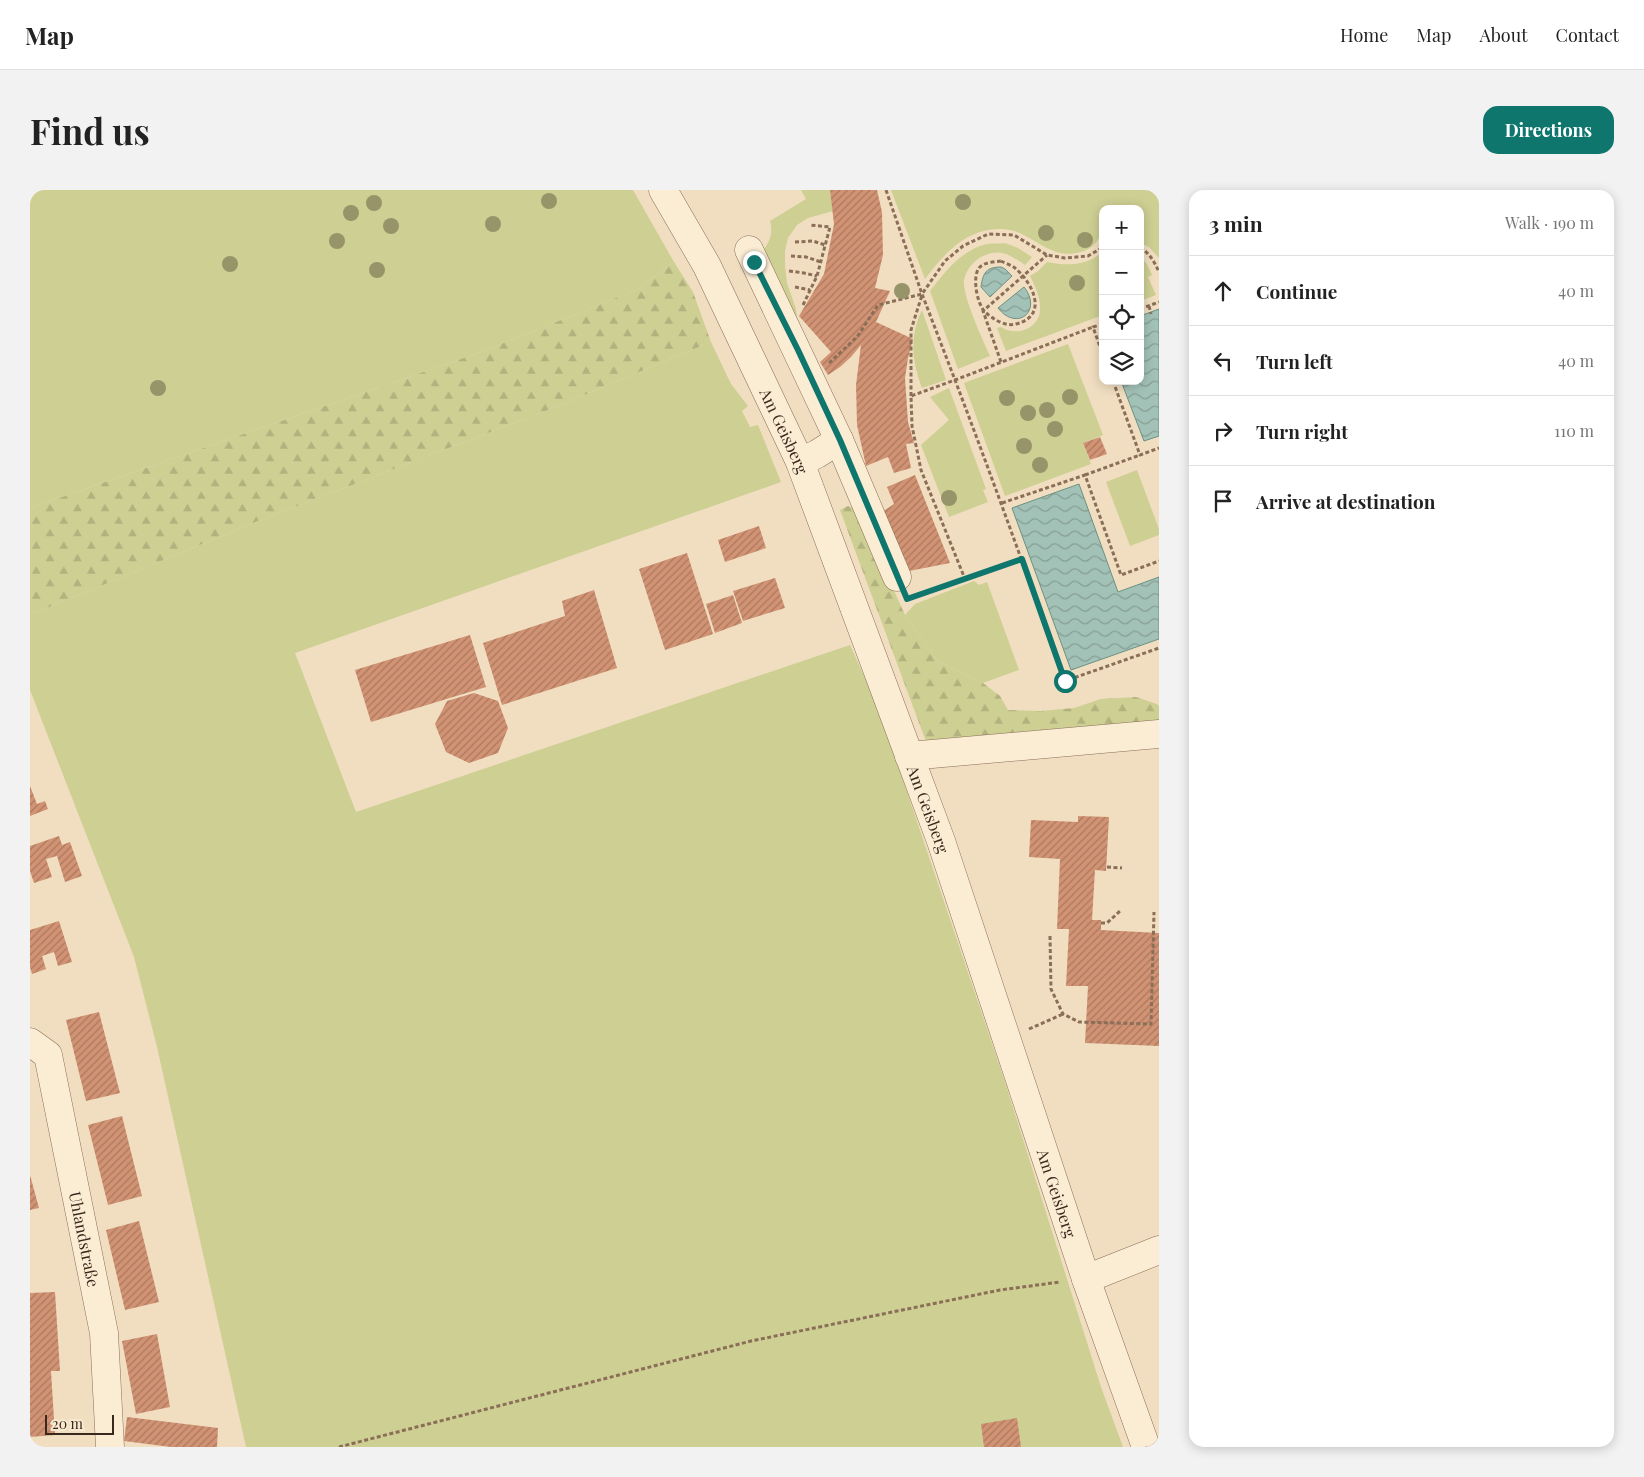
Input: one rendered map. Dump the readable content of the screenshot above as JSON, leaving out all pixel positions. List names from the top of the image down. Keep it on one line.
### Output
{"streets":{"street":["Am Geisberg","Uhlandstraße"]},"scale_bar":"20 m","page":{"header":"Map","nav":["Home","Map","About","Contact"],"buttons":"Directions","title":"Find us","heading":["3 min","Walk · 190 m"],"map_buttons":["+","−"],"list":[["Continue","40 m"],["Turn left","40 m"],["Turn right","110 m"],"Arrive at destination"],"scale":"20 m"}}
